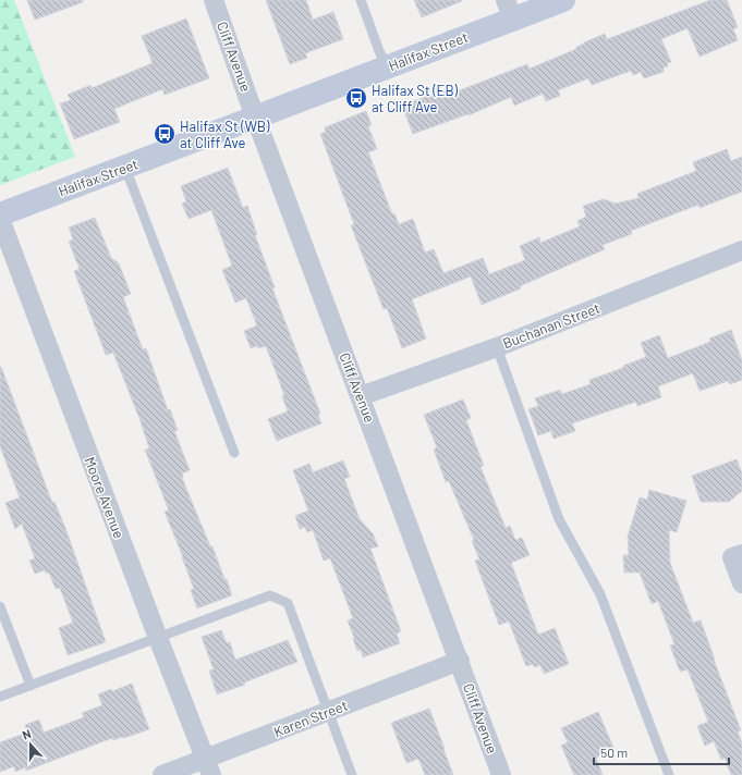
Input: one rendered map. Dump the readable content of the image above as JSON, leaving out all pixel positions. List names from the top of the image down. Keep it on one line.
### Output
{"streets":{"street":["Halifax Street","Cliff Avenue","Buchanan Street","Moore Avenue","Karen Street"]},"crossings":[["Halifax Street","Cliff Avenue"],["Cliff Avenue","Buchanan Street"],["Cliff Avenue","Karen Street"],["Moore Avenue","Karen Street"]],"places":{"bus stop":["Halifax St (EB) at Cliff Ave","Halifax St (WB) at Cliff Ave"]},"scale_bar":"50 m","north":"top"}
